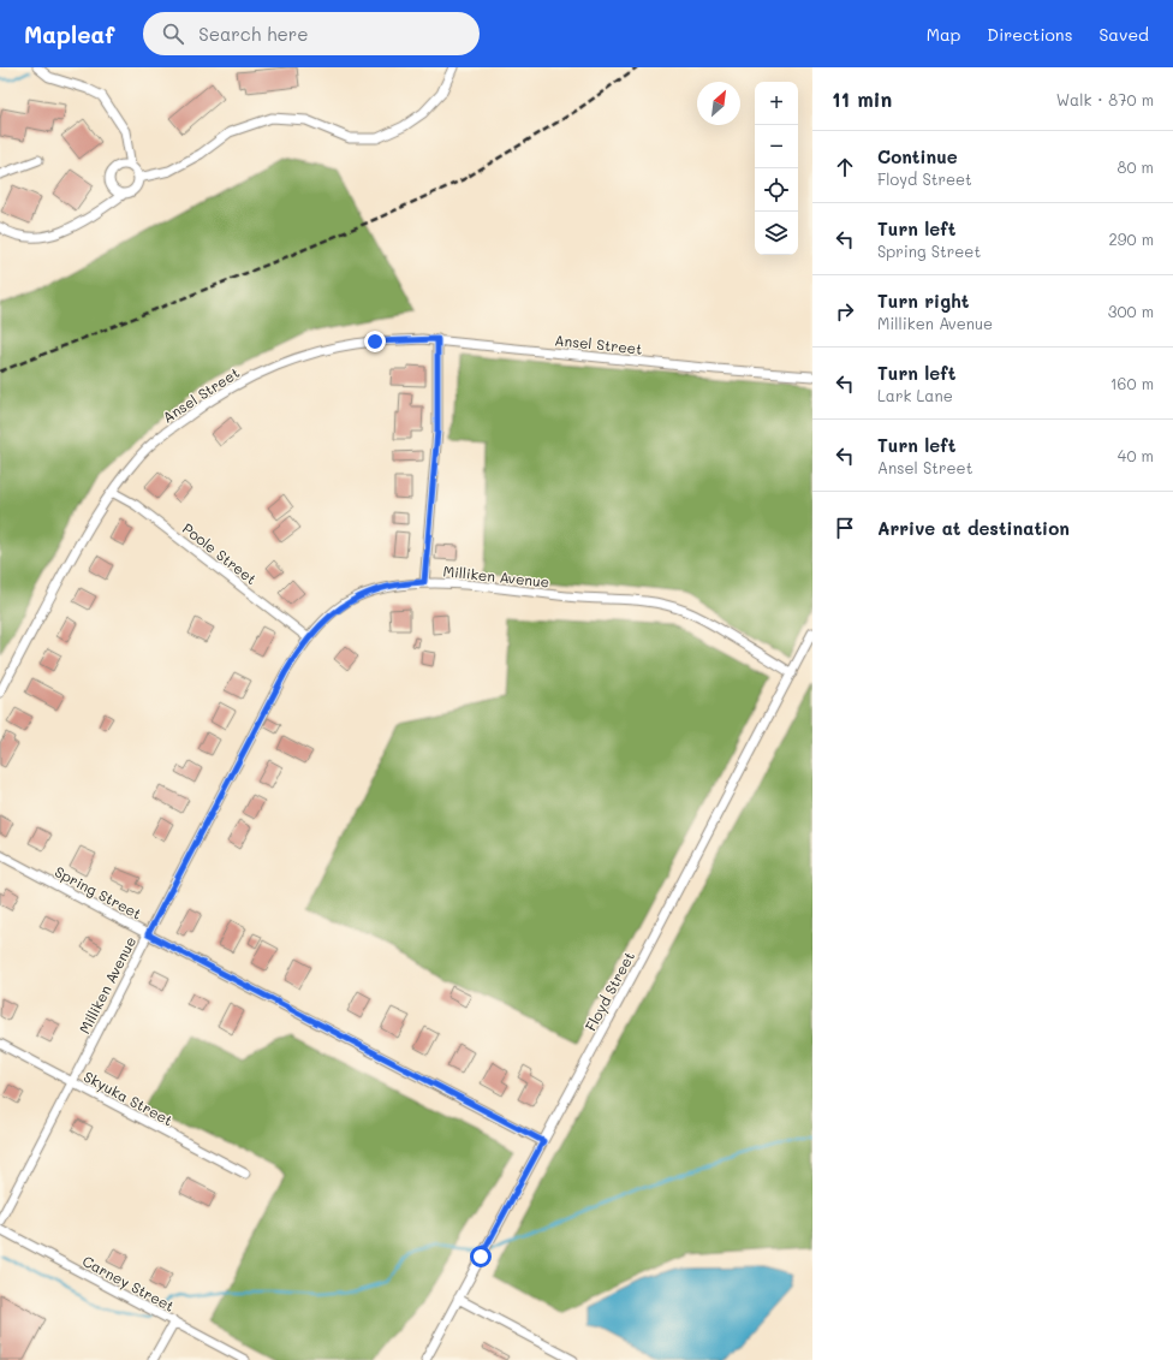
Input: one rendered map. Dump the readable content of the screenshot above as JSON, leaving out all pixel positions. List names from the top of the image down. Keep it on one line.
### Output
{"streets":{"street":["Ansel Street","Poole Street","Milliken Avenue","Spring Street","Floyd Street","Skyuka Street","Carney Street"]},"crossings":[["Ansel Street","Poole Street"],["Poole Street","Milliken Avenue"],["Milliken Avenue","Spring Street"],["Milliken Avenue","Floyd Street"],["Milliken Avenue","Skyuka Street"],["Spring Street","Floyd Street"]],"north":"top right","page":{"header":"Mapleaf","search":"Search here","nav":["Map","Directions","Saved"],"heading":["11 min","Walk · 870 m"],"map_buttons":["+","−"],"list":[["Continue","Floyd Street","80 m"],["Turn left","Spring Street","290 m"],["Turn right","Milliken Avenue","300 m"],["Turn left","Lark Lane","160 m"],["Turn left","Ansel Street","40 m"],"Arrive at destination"]}}
